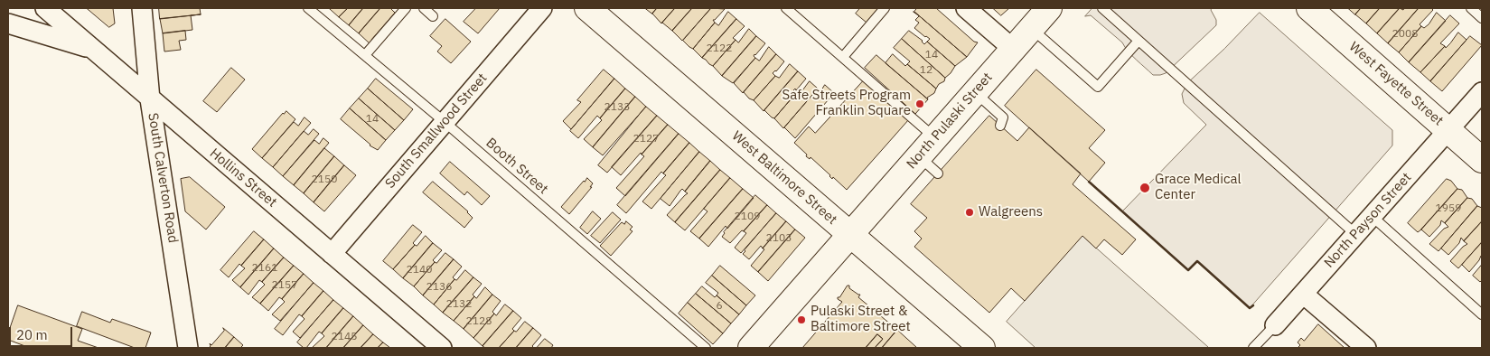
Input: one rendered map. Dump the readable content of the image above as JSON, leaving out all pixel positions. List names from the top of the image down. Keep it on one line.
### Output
{"streets":{"street":["West Fayette Street","North Pulaski Street","South Smallwood Street","South Calverton Road","Hollins Street","West Baltimore Street","North Payson Street"],"lane":["Booth Street"]},"crossings":[["West Fayette Street","North Payson Street"],["North Pulaski Street","West Baltimore Street"],["South Smallwood Street","Booth Street"],["South Smallwood Street","Hollins Street"],["South Calverton Road","Hollins Street"]],"places":["Safe Streets Program Franklin Square","Grace Medical Center","Walgreens","Pulaski Street & Baltimore Street"],"house_numbers":["2008","2122","14","12","2133","14","2127","2150","1959","2109","2103","2161","2140","2157","2136","2132","6","2128","2145"],"scale_bar":"20 m"}
